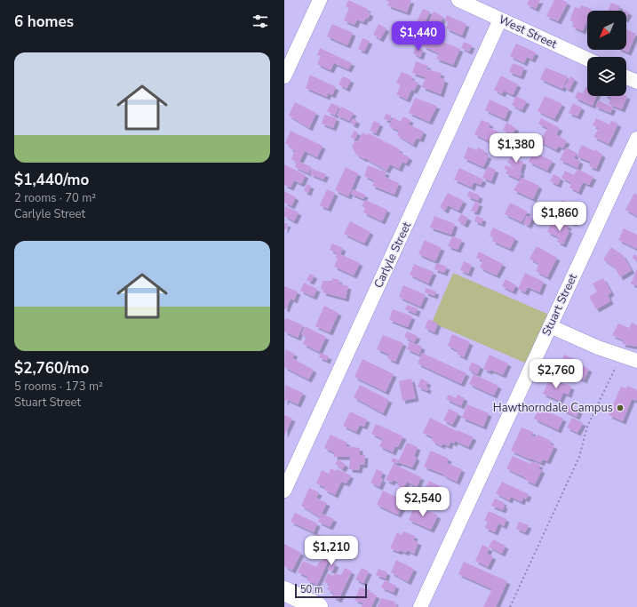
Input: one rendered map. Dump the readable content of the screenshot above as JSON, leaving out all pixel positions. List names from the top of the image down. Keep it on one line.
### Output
{"streets":{"street":["West Street","Carlyle Street","Stuart Street"]},"crossings":[["West Street","Carlyle Street"]],"places":["Hawthorndale Campus"],"scale_bar":"50 m","north":"bottom left","page":{"heading":"6 homes","price":["$1,440","$1,380","$1,860","$2,760","$2,540","$1,210"],"list":[{"name":"$1,440/mo","note":"2 rooms · 70 m² · Carlyle Street"},{"name":"$2,760/mo","note":"5 rooms · 173 m² · Stuart Street"}],"scale":"50 m"}}
